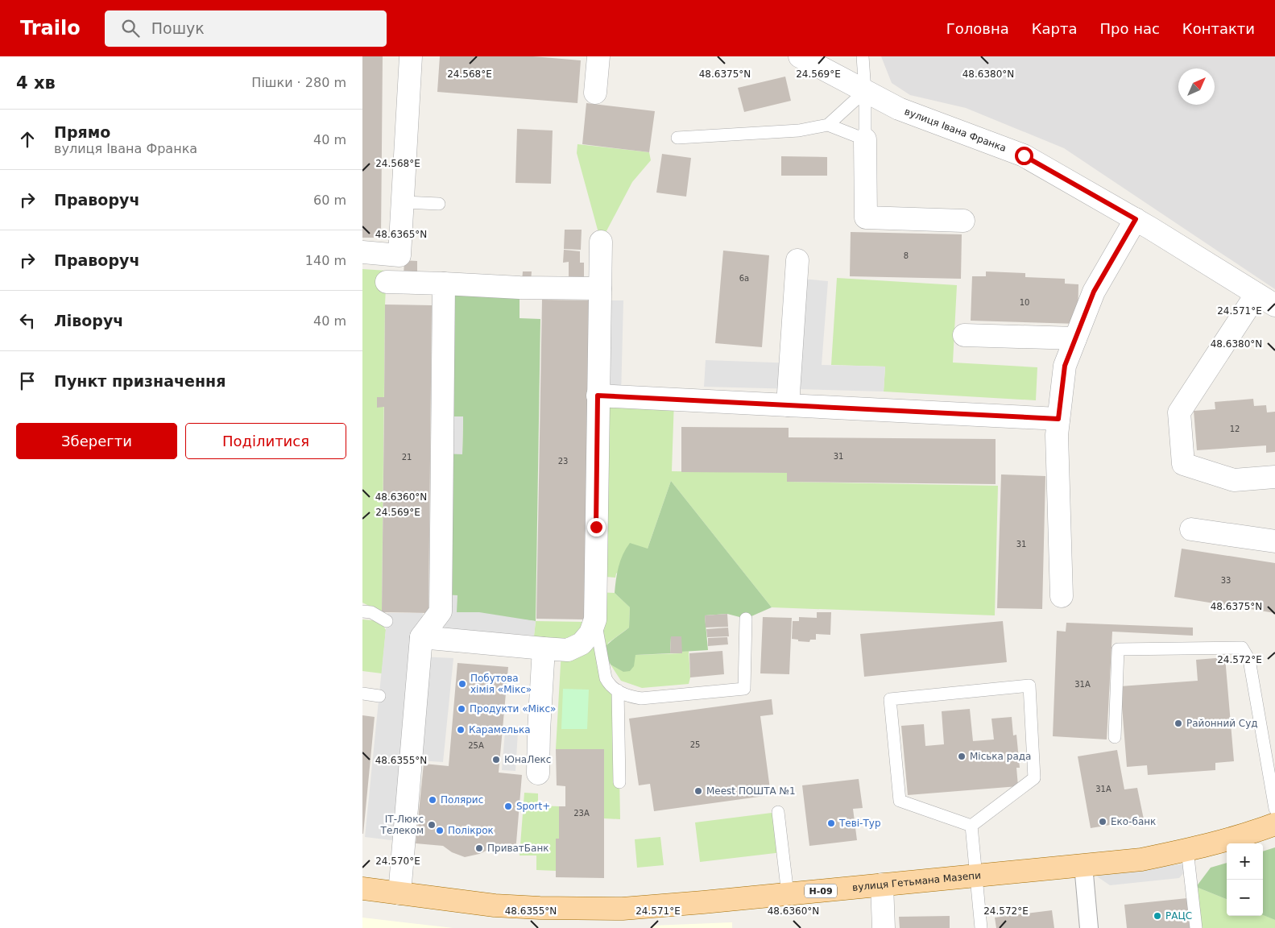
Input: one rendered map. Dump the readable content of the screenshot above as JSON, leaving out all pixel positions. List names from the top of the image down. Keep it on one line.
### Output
{"streets":{"main road":["вулиця Гетьмана Мазепи","Н-09"],"street":["вулиця Івана Франка"]},"places":["Побутова хімія «Мікс»","Продукти «Мікс»","Районний Суд","Карамелька","Міська рада","ЮнаЛекс","Meest ПОШТА №1","Полярис","Sport+","Еко-банк","Теві-Тур","ІТ-Люкс Телеком","Полікрок","ПриватБанк","РАЦС"],"house_numbers":["8","6а","10","12","31","21","23","31","33","31А","25","25А","31А","23А"],"north":"top right","page":{"header":"Trailo","search":"Пошук","nav":["Головна","Карта","Про нас","Контакти"],"heading":["4 хв","Пішки · 280 m"],"list":[["Прямо","вулиця Івана Франка","40 m"],["Праворуч","60 m"],["Праворуч","140 m"],["Ліворуч","40 m"],"Пункт призначення"],"buttons":["Зберегти","Поділитися"],"map_buttons":["+","−"]},"coordinates":["24.568°E","48.6375°N","24.569°E","48.6380°N","48.6365°N","24.571°E","48.6360°N","24.572°E","48.6355°N","24.570°E"]}
